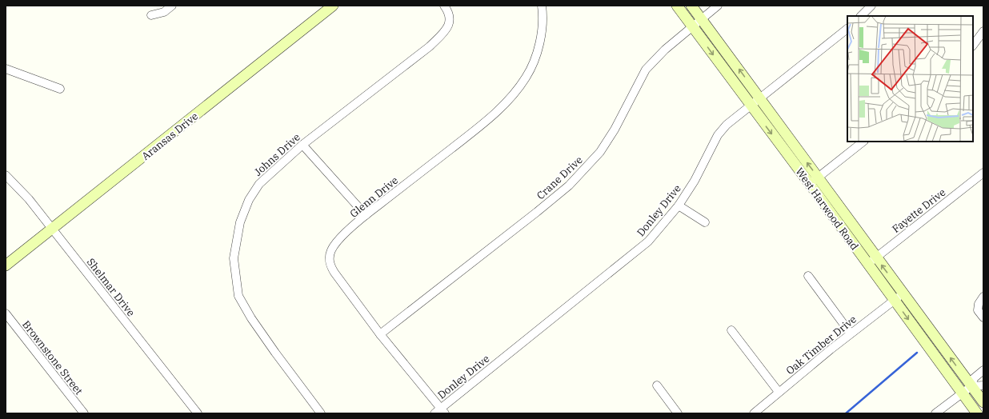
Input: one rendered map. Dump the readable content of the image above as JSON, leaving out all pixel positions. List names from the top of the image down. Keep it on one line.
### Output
{"streets":{"main road":["Aransas Drive","West Harwood Road"],"street":["Johns Drive","Crane Drive","Glenn Drive","Donley Drive","Fayette Drive","Shelmar Drive","Oak Timber Drive","Brownstone Street"]},"crossings":[["Aransas Drive","Shelmar Drive"],["Crane Drive","Glenn Drive"],["Crane Drive","West Harwood Road"],["Glenn Drive","Donley Drive"],["West Harwood Road","Donley Drive"],["West Harwood Road","Fayette Drive"],["West Harwood Road","Oak Timber Drive"]]}
